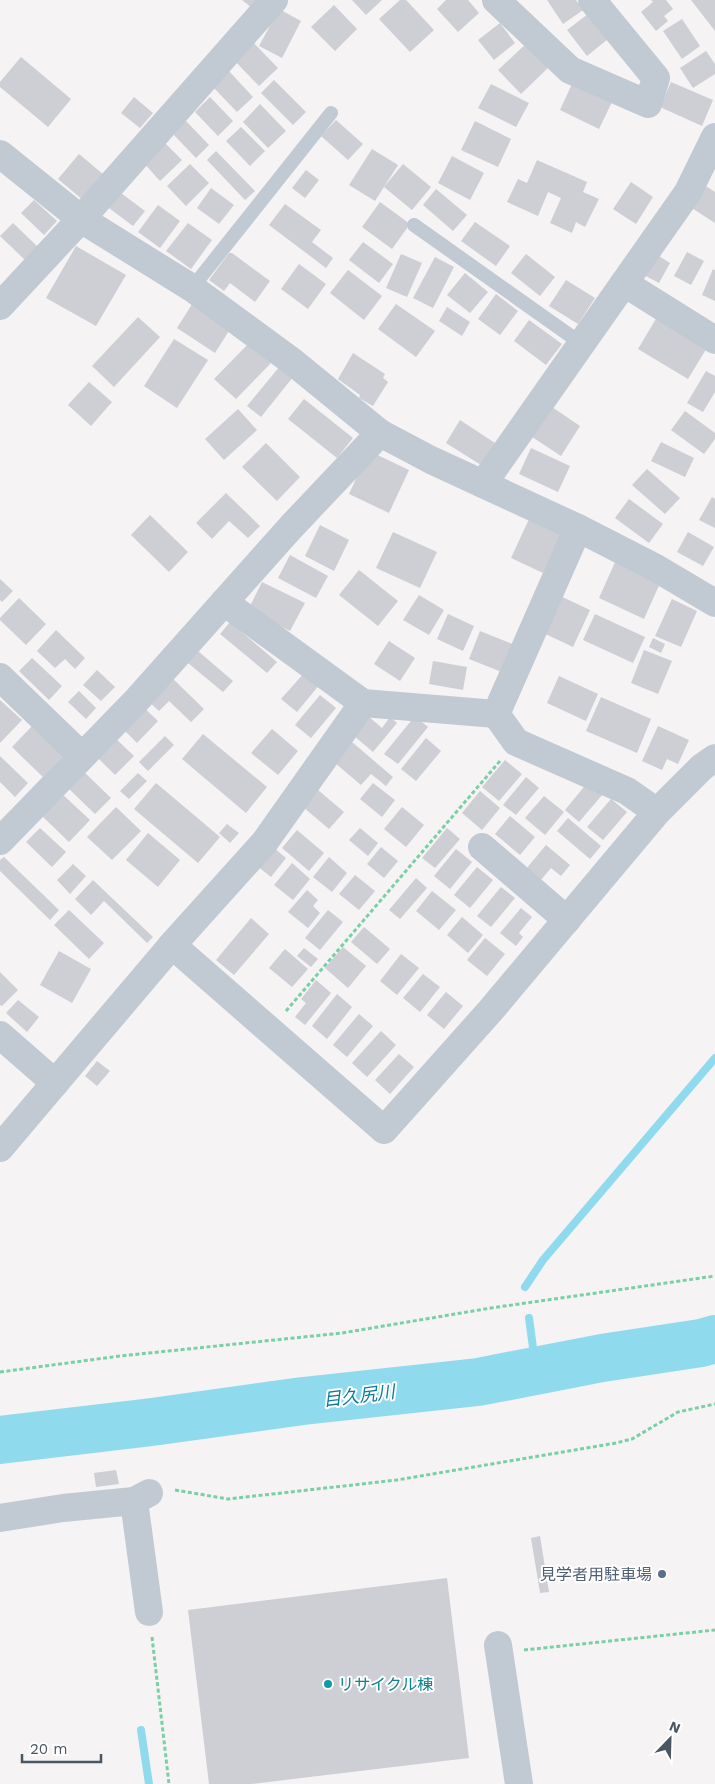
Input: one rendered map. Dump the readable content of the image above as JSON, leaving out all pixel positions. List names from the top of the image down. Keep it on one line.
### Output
{"water":["目久尻川"],"places":["見学者用駐車場","リサイクル棟"],"scale_bar":"20 m","north":"top right"}
